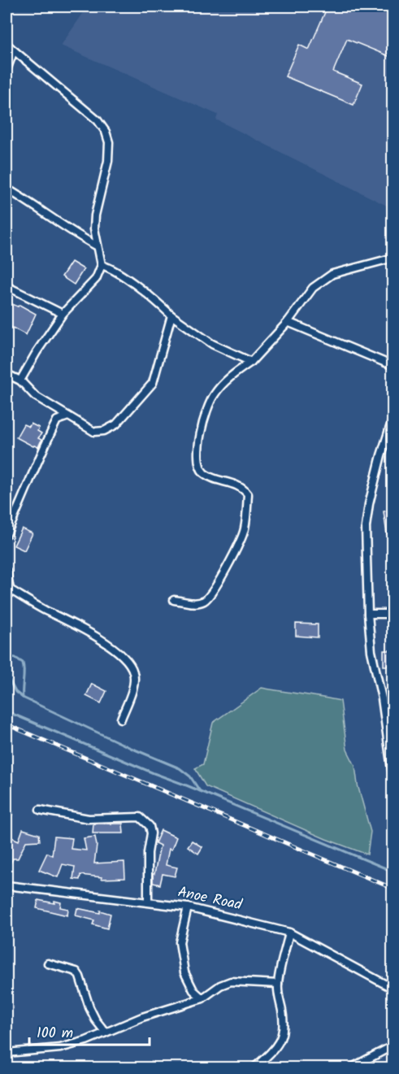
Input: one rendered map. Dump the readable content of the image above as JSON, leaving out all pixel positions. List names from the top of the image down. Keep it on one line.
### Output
{"streets":{"street":["Anoe Road"]},"scale_bar":"100 m"}
